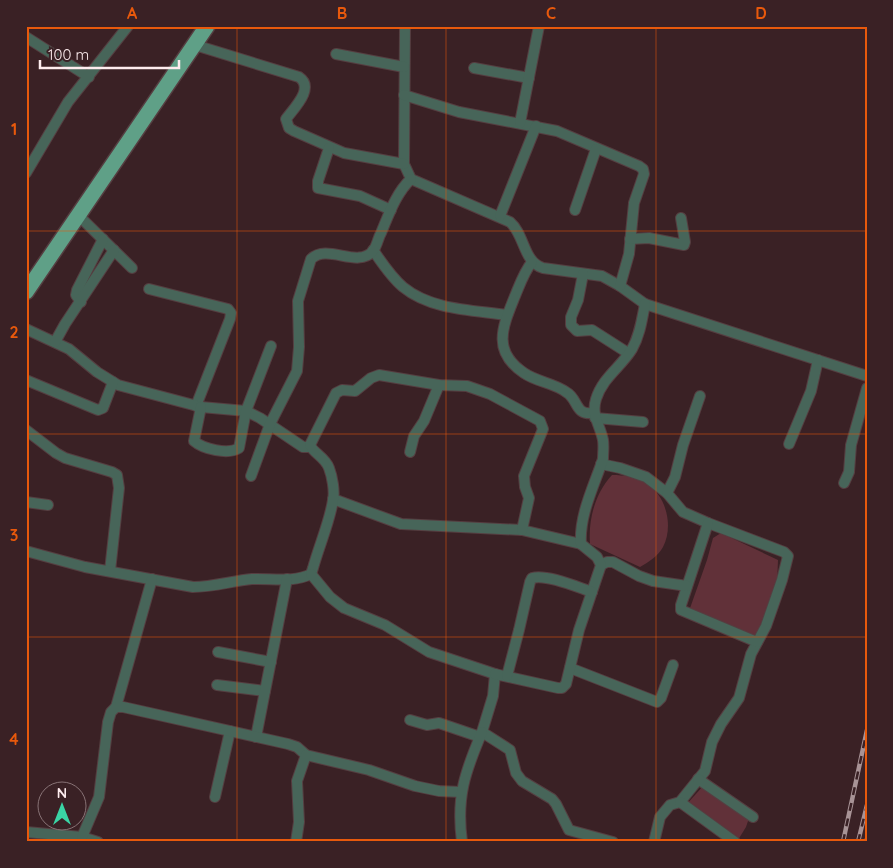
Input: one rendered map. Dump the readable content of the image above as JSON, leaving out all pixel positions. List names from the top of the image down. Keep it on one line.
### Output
{"scale_bar":"100 m","north":"top","grid":{"columns":["A","B","C","D"],"rows":["1","2","3","4"]}}
